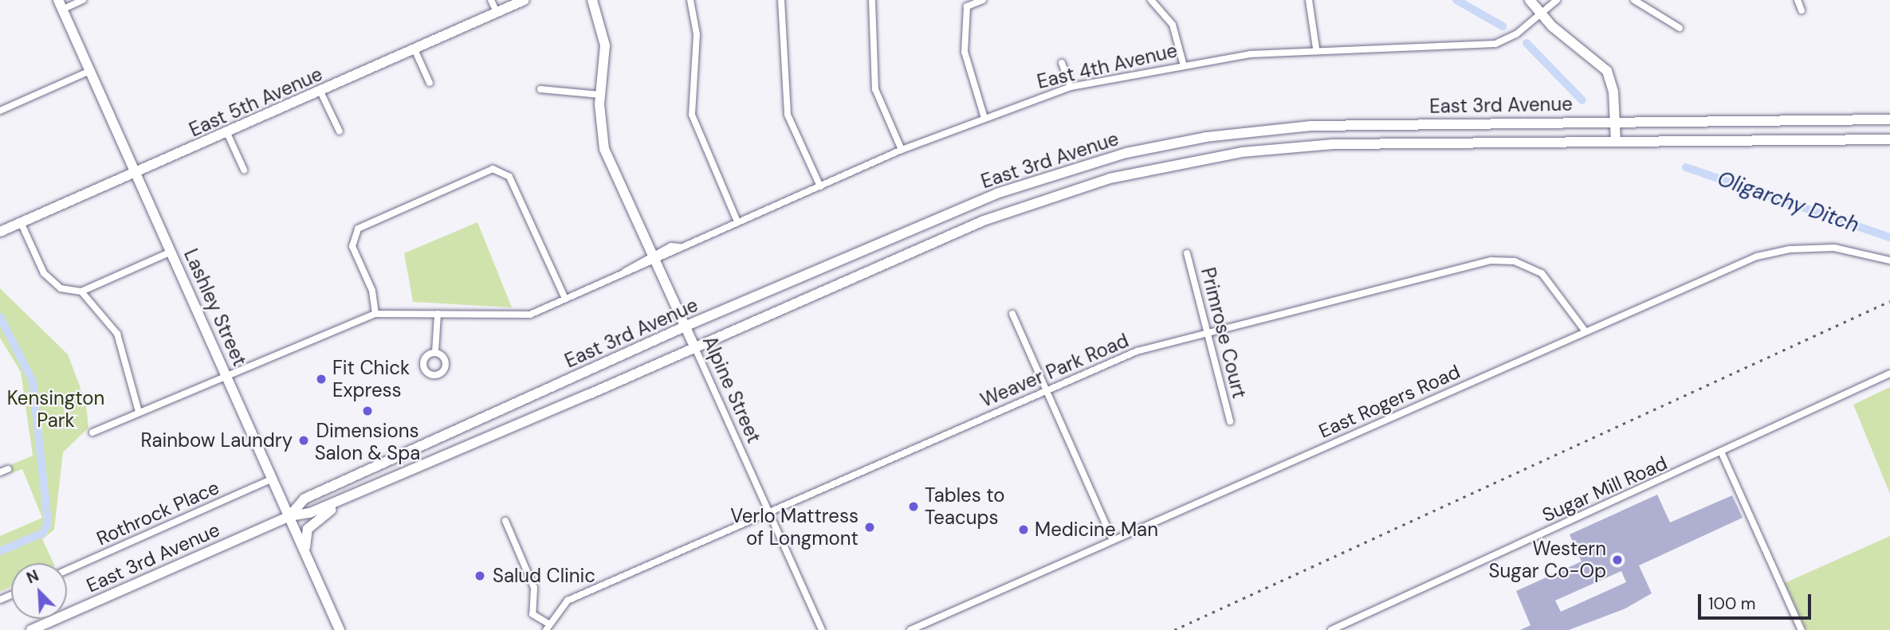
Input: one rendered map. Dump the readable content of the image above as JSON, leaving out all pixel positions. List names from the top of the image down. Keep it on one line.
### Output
{"streets":{"main road":["East 5th Avenue","East 3rd Avenue","Lashley Street","Alpine Street"],"street":["East 4th Avenue","Primrose Court","Weaver Park Road","East Rogers Road","Sugar Mill Road","Rothrock Place"]},"crossings":[["East 4th Avenue","Lashley Street"],["East 4th Avenue","Alpine Street"],["East 5th Avenue","Lashley Street"],["East 3rd Avenue","Lashley Street"],["East 3rd Avenue","Alpine Street"],["Lashley Street","Rothrock Place"],["Primrose Court","Weaver Park Road"],["Weaver Park Road","Alpine Street"],["Weaver Park Road","East Rogers Road"]],"water":["Oligarchy Ditch"],"parks":["Kensington Park"],"places":["Fit Chick Express","Dimensions Salon & Spa","Rainbow Laundry","Tables to Teacups","Verlo Mattress of Longmont","Medicine Man","Western Sugar Co-Op","Salud Clinic"],"scale_bar":"100 m","north":"top left"}
